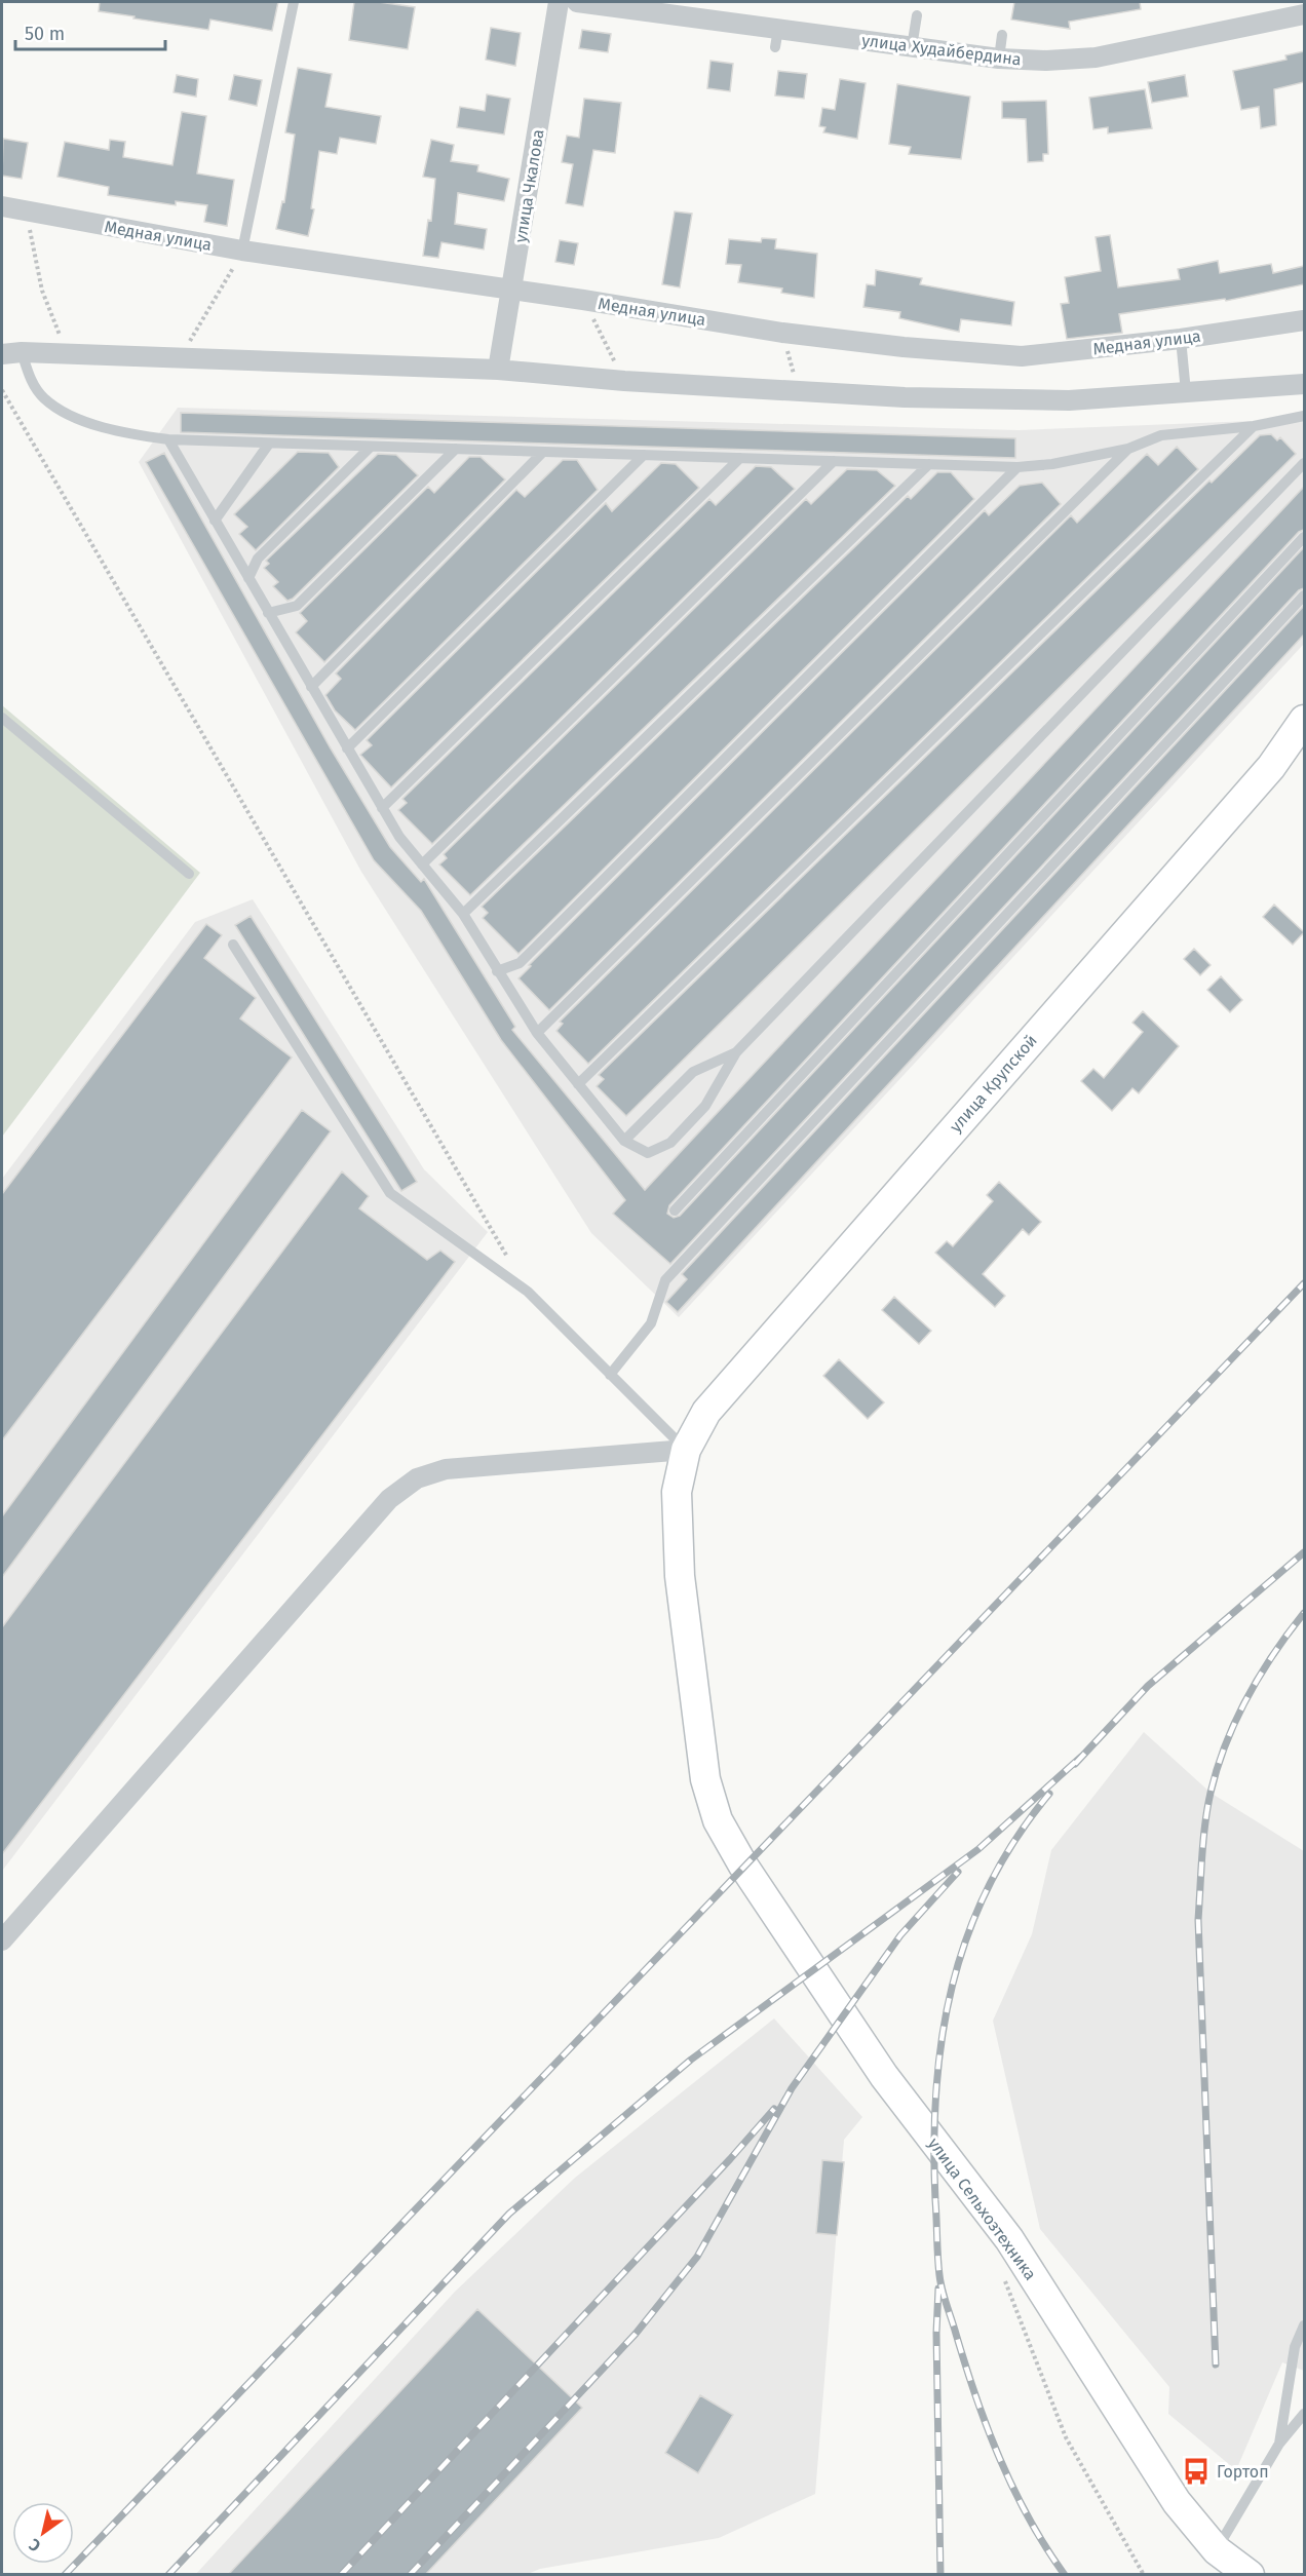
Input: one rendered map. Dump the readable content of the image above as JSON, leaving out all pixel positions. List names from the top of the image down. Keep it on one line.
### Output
{"streets":{"main road":["улица Крупской","улица Сельхозтехника"],"street":["улица Худайбердина","улица Чкалова","Медная улица"]},"crossings":[["улица Чкалова","Медная улица"],["улица Крупской","улица Сельхозтехника"]],"places":{"bus stop":["Гортоп"]},"scale_bar":"50 m","north":"bottom left"}
